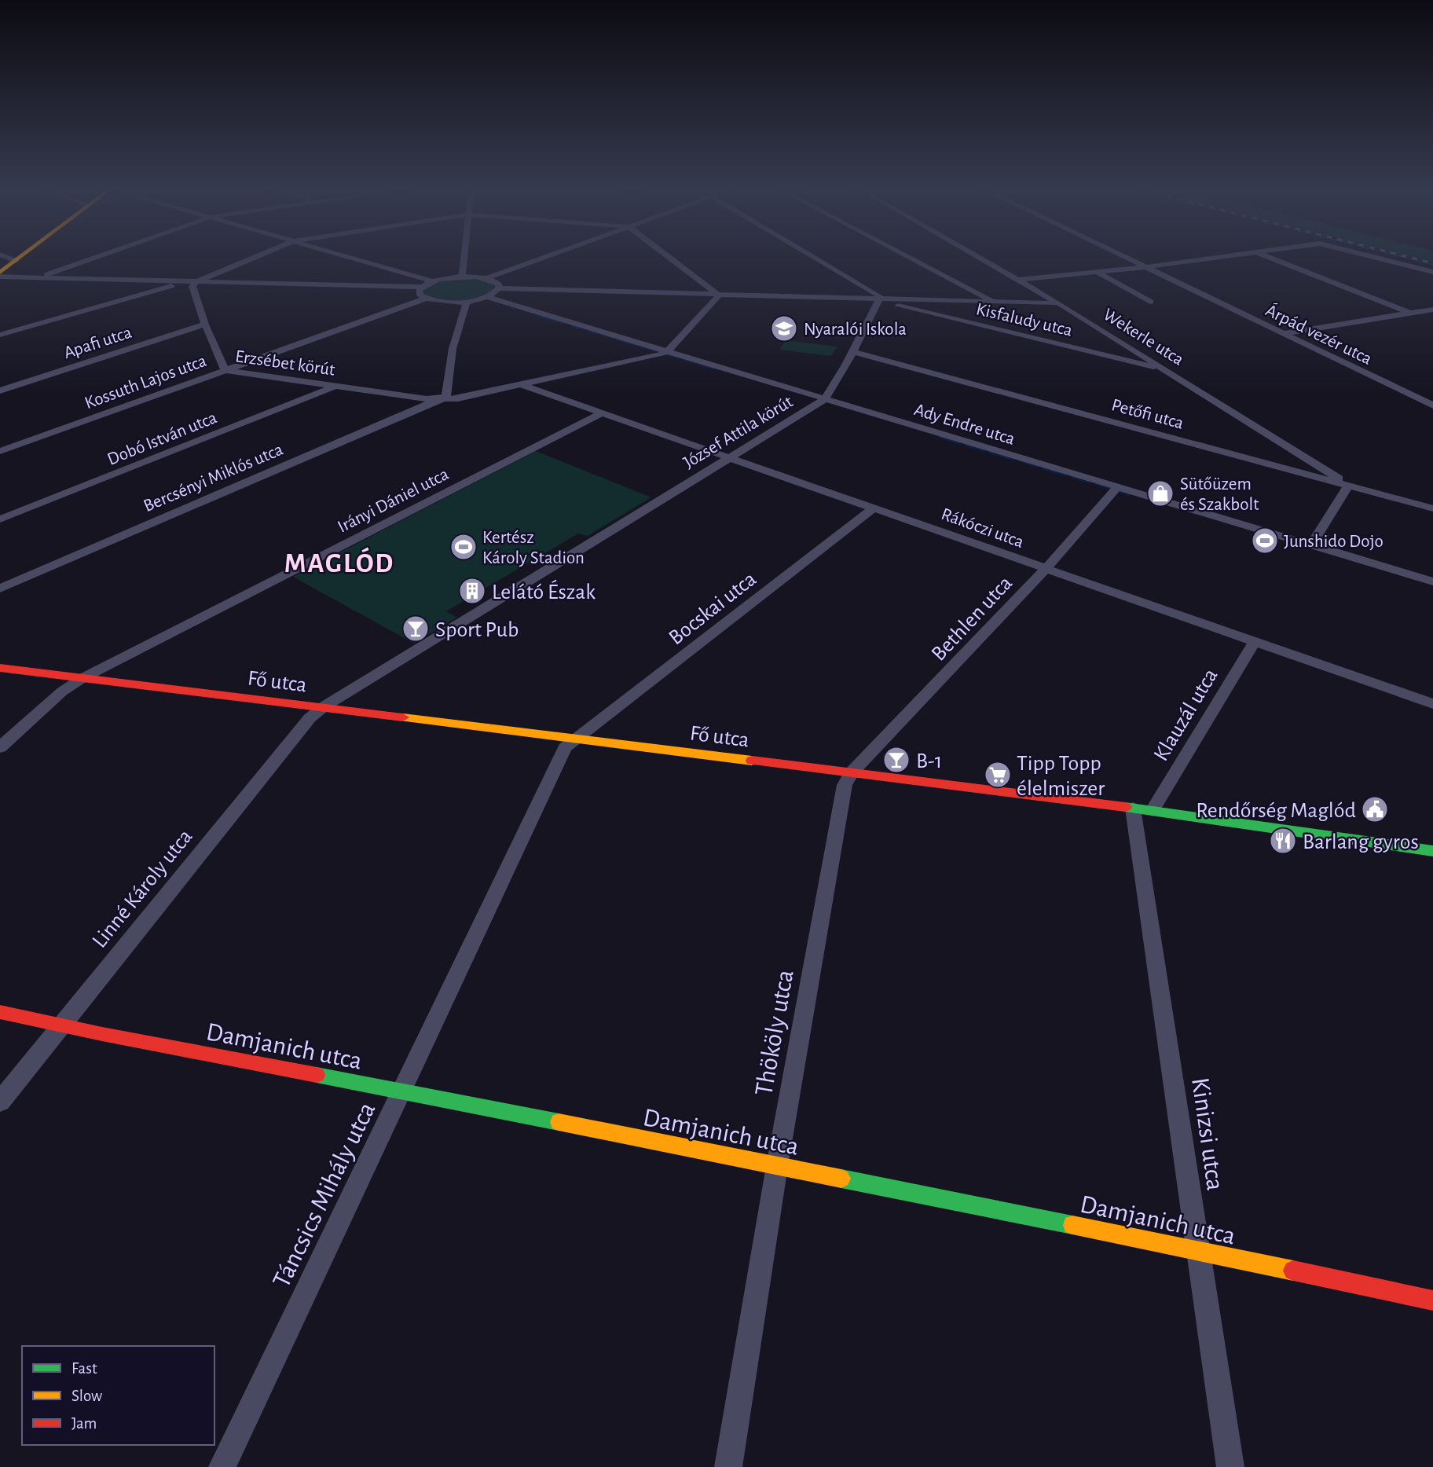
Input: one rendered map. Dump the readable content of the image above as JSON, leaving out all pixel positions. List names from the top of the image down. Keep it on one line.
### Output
{"streets":{"main road":["Fő utca","Damjanich utca"],"street":["Kisfaludy utca","Árpád vezér utca","Wekerle utca","Apafi utca","Erzsébet körút","Kossuth Lajos utca","Petőfi utca","Ady Endre utca","József Attila körút","Dobó István utca","Bercsényi Miklós utca","Irányi Dániel utca","Rákóczi utca","Bocskai utca","Bethlen utca","Klauzál utca","Linné Károly utca","Thököly utca","Kinizsi utca","Táncsics Mihály utca"]},"crossings":[["Kisfaludy utca","Wekerle utca"],["Kisfaludy utca","József Attila körút"],["Wekerle utca","Petőfi utca"],["Apafi utca","Erzsébet körút"],["Erzsébet körút","Kossuth Lajos utca"],["Erzsébet körút","Ady Endre utca"],["Erzsébet körút","Dobó István utca"],["Erzsébet körút","Bercsényi Miklós utca"],["Erzsébet körút","Rákóczi utca"],["Petőfi utca","József Attila körút"],["Ady Endre utca","József Attila körút"],["Ady Endre utca","Bethlen utca"],["József Attila körút","Rákóczi utca"],["József Attila körút","Fő utca"],["József Attila körút","Linné Károly utca"],["Irányi Dániel utca","Rákóczi utca"],["Irányi Dániel utca","Fő utca"],["Rákóczi utca","Bocskai utca"],["Rákóczi utca","Bethlen utca"],["Rákóczi utca","Klauzál utca"],["Bocskai utca","Fő utca"],["Bocskai utca","Táncsics Mihály utca"],["Bethlen utca","Fő utca"],["Bethlen utca","Thököly utca"],["Fő utca","Klauzál utca"],["Fő utca","Linné Károly utca"],["Fő utca","Thököly utca"],["Fő utca","Kinizsi utca"],["Fő utca","Táncsics Mihály utca"],["Klauzál utca","Kinizsi utca"],["Linné Károly utca","Damjanich utca"],["Thököly utca","Damjanich utca"],["Damjanich utca","Kinizsi utca"],["Damjanich utca","Táncsics Mihály utca"]],"districts":["MAGLÓD"],"places":{"school or university":["Nyaralói Iskola"],"shop":["Sütőüzem és Szakbolt"],"sports":["Junshido Dojo","Kertész Károly Stadion"],"building":["Lelátó Észak"],"bar":["Sport Pub","B-1"],"supermarket":["Tipp Topp élelmiszer"],"public building":["Rendőrség Maglód"],"restaurant":["Barlang gyros"]},"legend":["Fast","Slow","Jam"]}
